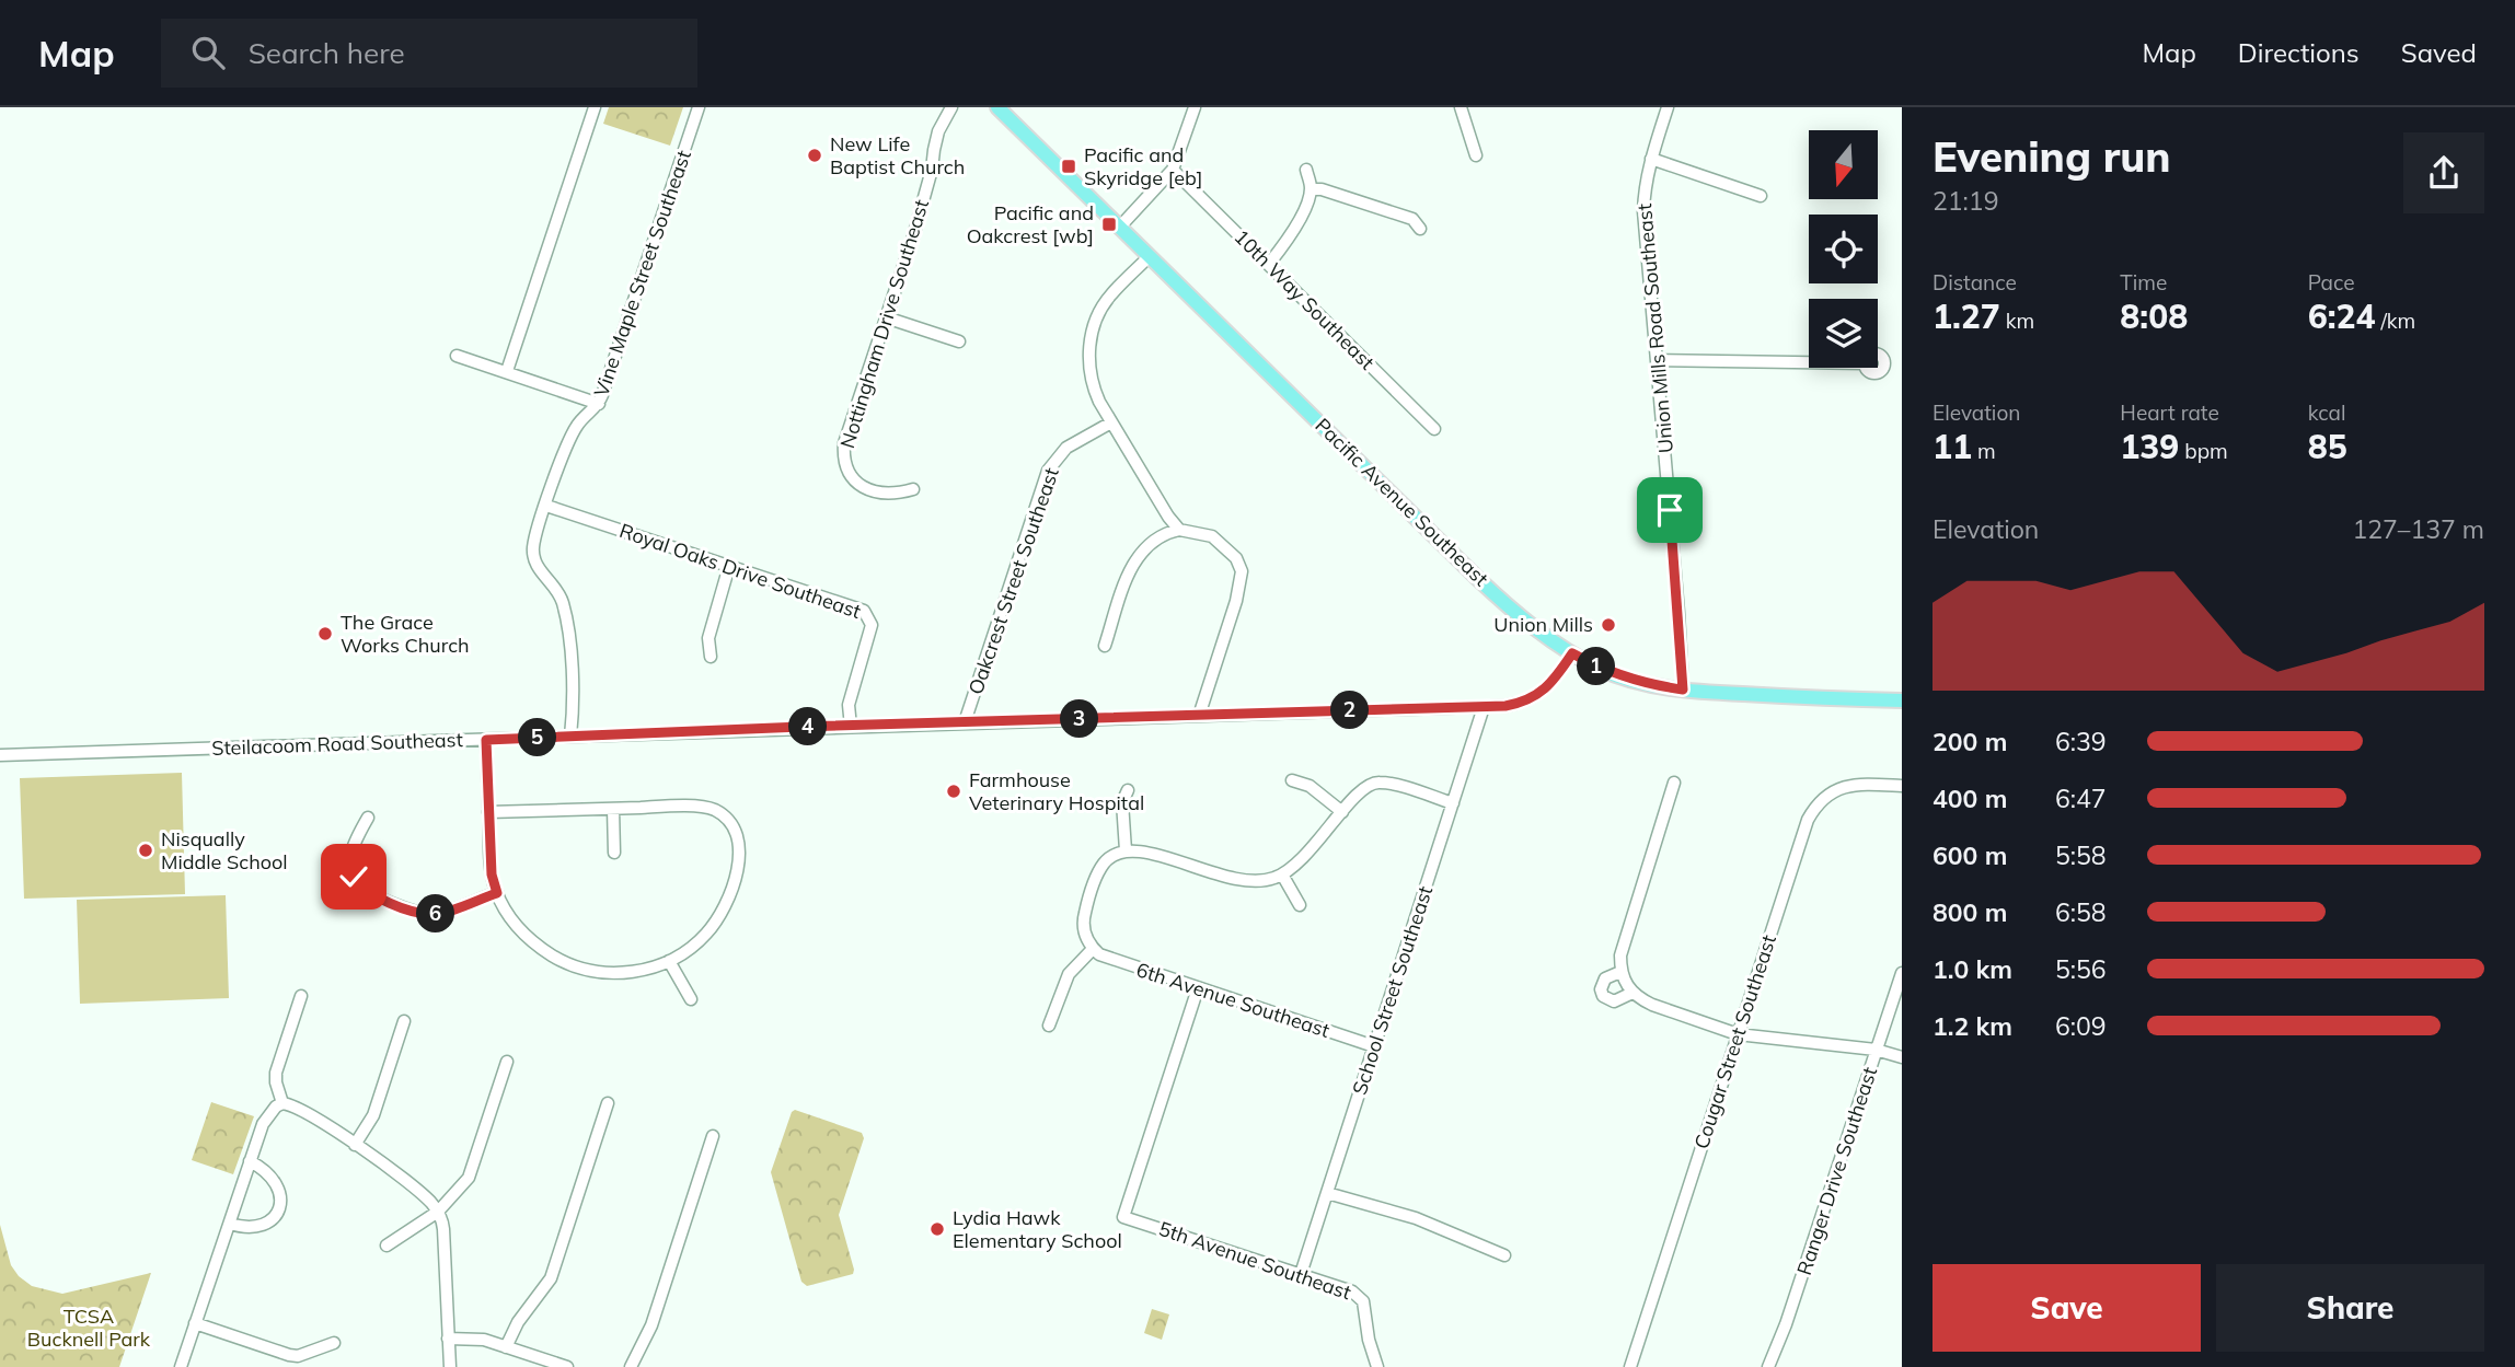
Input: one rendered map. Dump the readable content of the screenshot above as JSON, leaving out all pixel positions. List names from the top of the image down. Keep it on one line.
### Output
{"streets":{"main road":["Pacific Avenue Southeast"],"street":["Vine Maple Street Southeast","10th Way Southeast","Nottingham Drive Southeast","Union Mills Road Southeast","Royal Oaks Drive Southeast","Oakcrest Street Southeast","Steilacoom Road Southeast","School Street Southeast","6th Avenue Southeast","Cougar Street Southeast","Ranger Drive Southeast","5th Avenue Southeast"]},"crossings":[["Vine Maple Street Southeast","Royal Oaks Drive Southeast"],["Vine Maple Street Southeast","Steilacoom Road Southeast"],["Union Mills Road Southeast","Pacific Avenue Southeast"],["Pacific Avenue Southeast","Steilacoom Road Southeast"],["Royal Oaks Drive Southeast","Steilacoom Road Southeast"],["Oakcrest Street Southeast","Steilacoom Road Southeast"],["Steilacoom Road Southeast","School Street Southeast"],["School Street Southeast","6th Avenue Southeast"],["School Street Southeast","5th Avenue Southeast"],["6th Avenue Southeast","5th Avenue Southeast"]],"parks":["TCSA Bucknell Park"],"places":{"other":["New Life Baptist Church","Union Mills","The Grace Works Church","Farmhouse Veterinary Hospital","Nisqually Middle School","Lydia Hawk Elementary School"],"transit":["Pacific and Skyridge [eb]","Pacific and Oakcrest [wb]"]},"north":"bottom","page":{"header":"Map","search":"Search here","nav":["Map","Directions","Saved"],"heading":["Evening run","21:19"],"stats":[["Distance","1.27 km"],["Time","8:08"],["Pace","6:24 /km"],["Elevation","11 m"],["Heart rate","139 bpm"],["kcal","85"]],"chart":["Elevation","127–137 m"],"pins":["1","2","3","4","5","6"],"list":[{"name":"200 m","note":"6:39"},{"name":"400 m","note":"6:47"},{"name":"600 m","note":"5:58"},{"name":"800 m","note":"6:58"},{"name":"1.0 km","note":"5:56"},{"name":"1.2 km","note":"6:09"}],"buttons":["Save","Share"]}}
